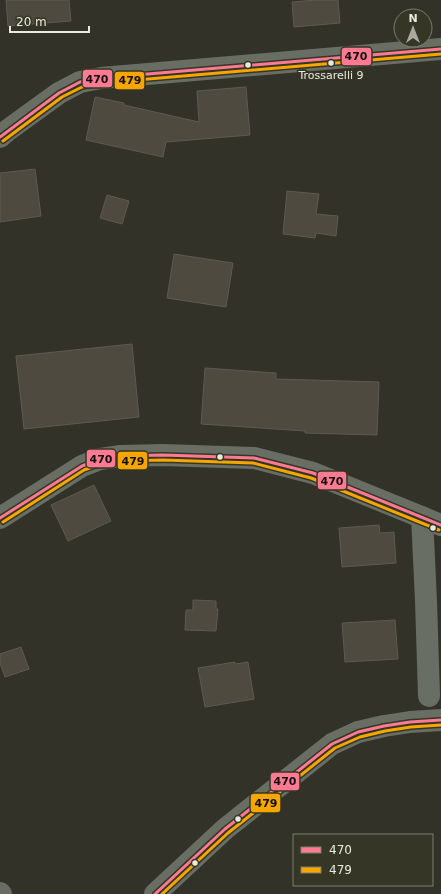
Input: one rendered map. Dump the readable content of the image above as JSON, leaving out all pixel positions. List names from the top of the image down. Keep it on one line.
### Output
{"places":["Trossarelli 9"],"lines":["transit line 470","transit line 479"],"legend":["470","479"],"scale_bar":"20 m","north":"top"}
